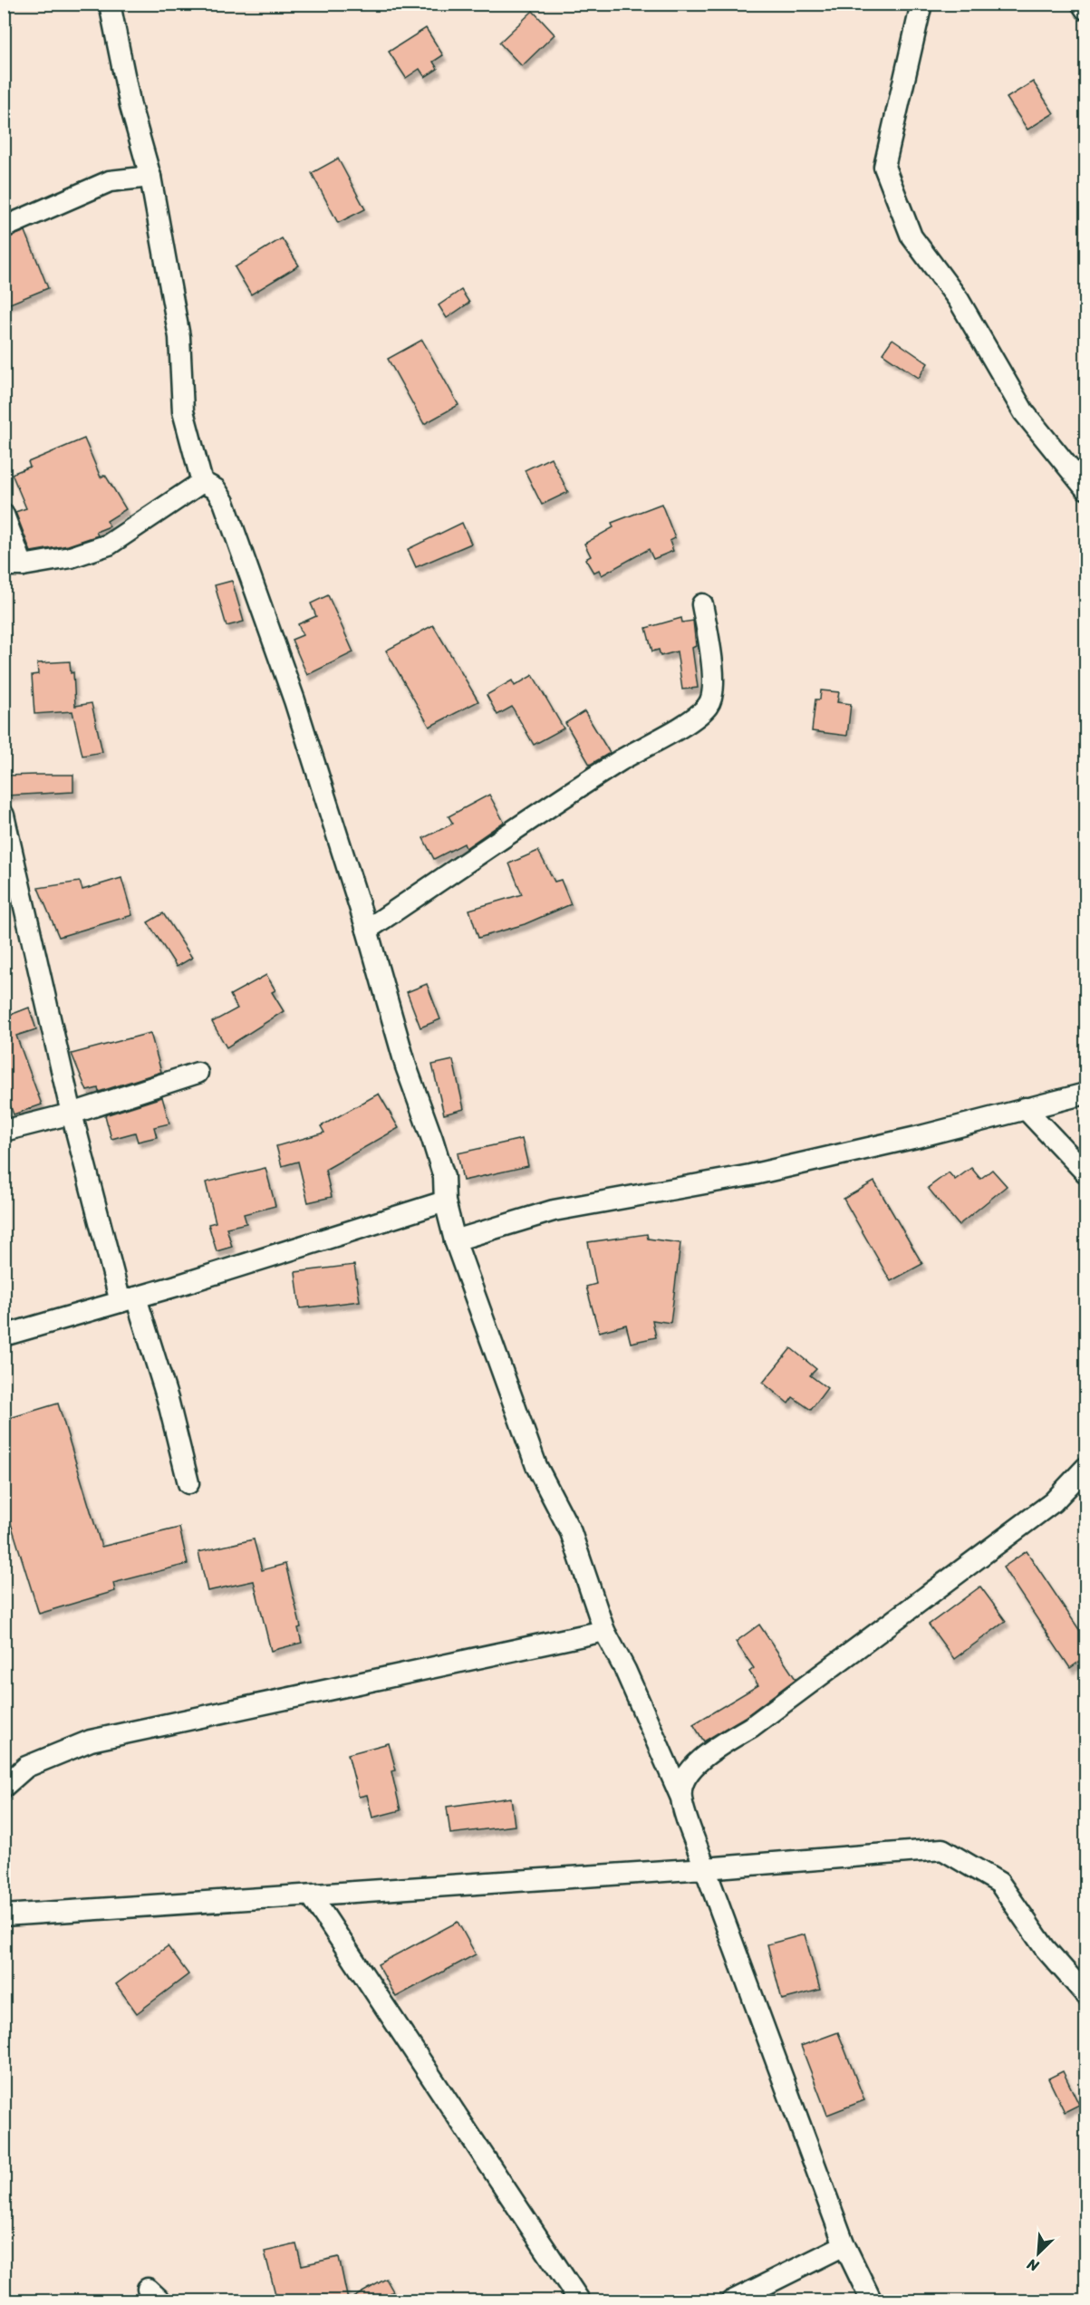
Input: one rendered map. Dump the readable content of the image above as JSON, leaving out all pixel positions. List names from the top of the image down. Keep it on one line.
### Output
{"north":"bottom left"}
